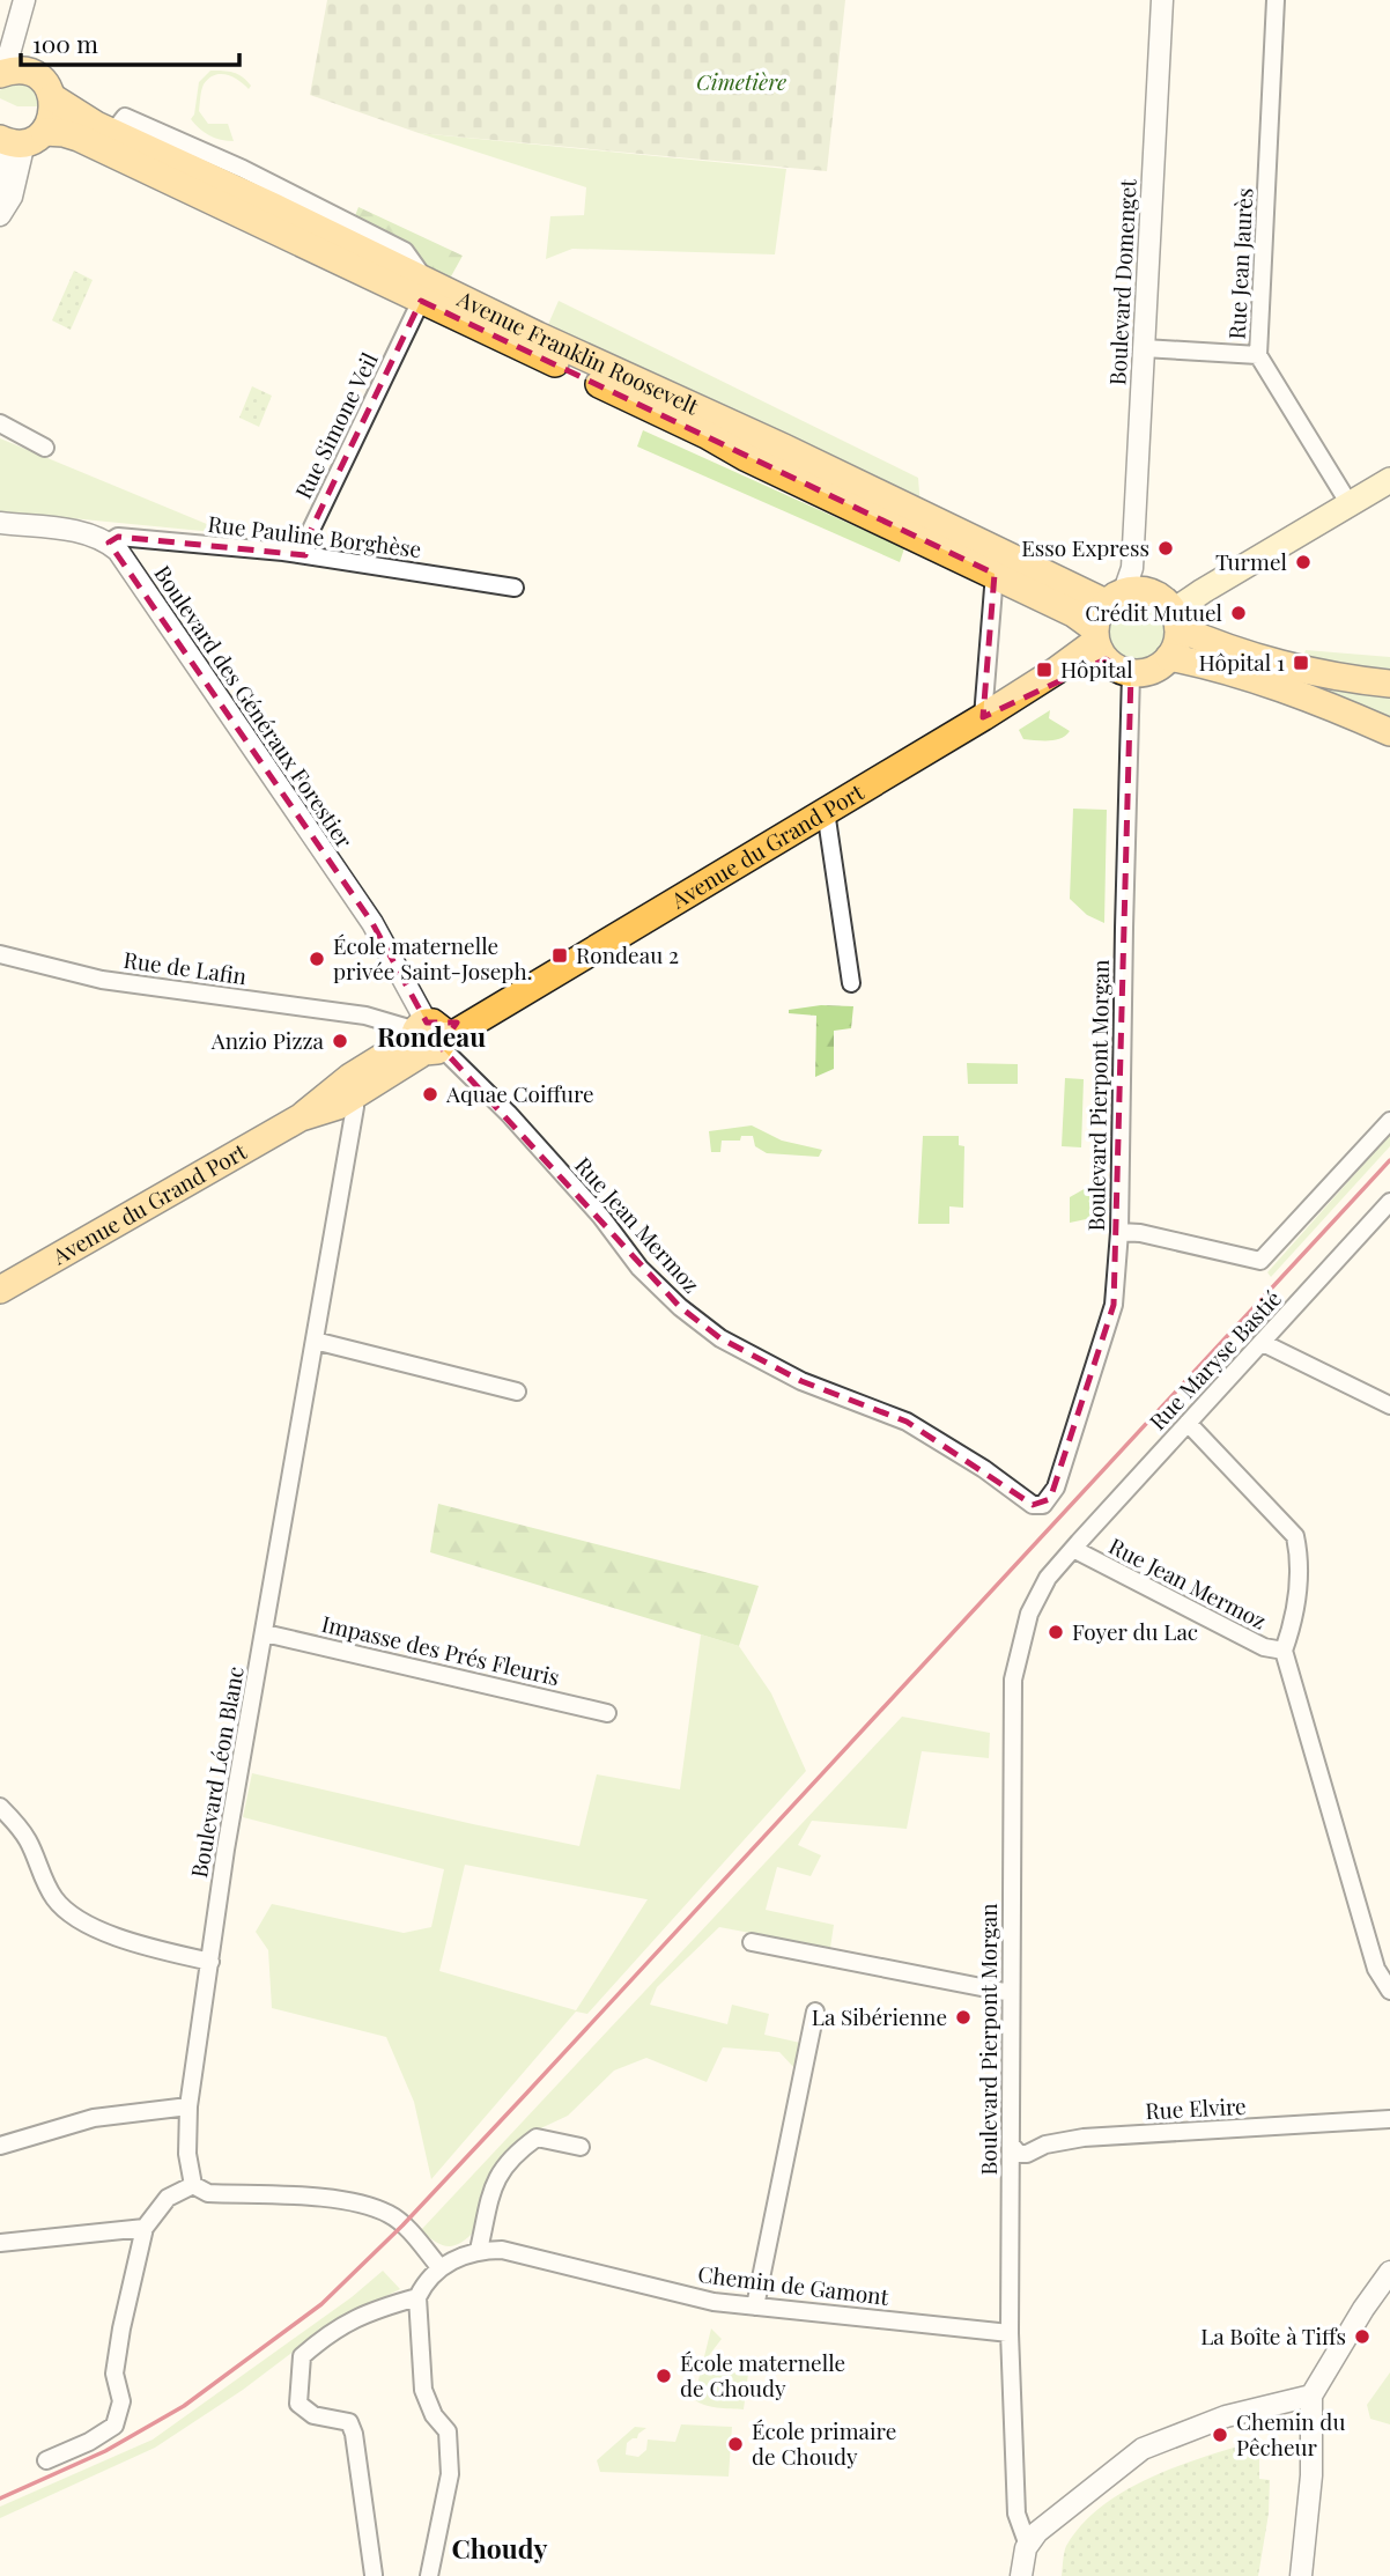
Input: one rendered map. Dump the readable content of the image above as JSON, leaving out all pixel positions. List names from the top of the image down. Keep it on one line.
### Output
{"streets":{"main road":["Avenue Franklin Roosevelt","Avenue du Grand Port"],"street":["Rue Jean Jaurès","Boulevard Domenget","Rue Simone Veil","Rue Pauline Borghèse","Boulevard des Généraux Forestier","Rue de Lafin","Boulevard Pierpont Morgan","Rue Jean Mermoz","Rue Maryse Bastié","Impasse des Prés Fleuris","Boulevard Léon Blanc","Rue Elvire","Chemin de Gamont"]},"crossings":[["Rue Jean Jaurès","Avenue du Grand Port"],["Boulevard Domenget","Avenue Franklin Roosevelt"],["Boulevard Domenget","Avenue du Grand Port"],["Avenue Franklin Roosevelt","Rue Simone Veil"],["Avenue Franklin Roosevelt","Avenue du Grand Port"],["Rue Simone Veil","Rue Pauline Borghèse"],["Rue Pauline Borghèse","Boulevard des Généraux Forestier"],["Boulevard des Généraux Forestier","Avenue du Grand Port"],["Boulevard des Généraux Forestier","Rue de Lafin"],["Boulevard des Généraux Forestier","Rue Jean Mermoz"],["Avenue du Grand Port","Rue de Lafin"],["Avenue du Grand Port","Rue Jean Mermoz"],["Avenue du Grand Port","Boulevard Léon Blanc"],["Rue de Lafin","Rue Jean Mermoz"],["Boulevard Pierpont Morgan","Rue Jean Mermoz"],["Boulevard Pierpont Morgan","Rue Maryse Bastié"],["Boulevard Pierpont Morgan","Rue Elvire"],["Boulevard Pierpont Morgan","Chemin de Gamont"],["Rue Jean Mermoz","Rue Maryse Bastié"],["Impasse des Prés Fleuris","Boulevard Léon Blanc"]],"districts":["Rondeau","Choudy"],"parks":["Cimetière"],"places":{"other":["Esso Express","Turmel","Crédit Mutuel","École maternelle privée Saint-Joseph.","Anzio Pizza","Aquae Coiffure","Foyer du Lac","La Sibérienne","La Boîte à Tiffs","École maternelle de Choudy","Chemin du Pêcheur","École primaire de Choudy"],"transit":["Hôpital 1","Hôpital","Rondeau 2"]},"scale_bar":"100 m"}
